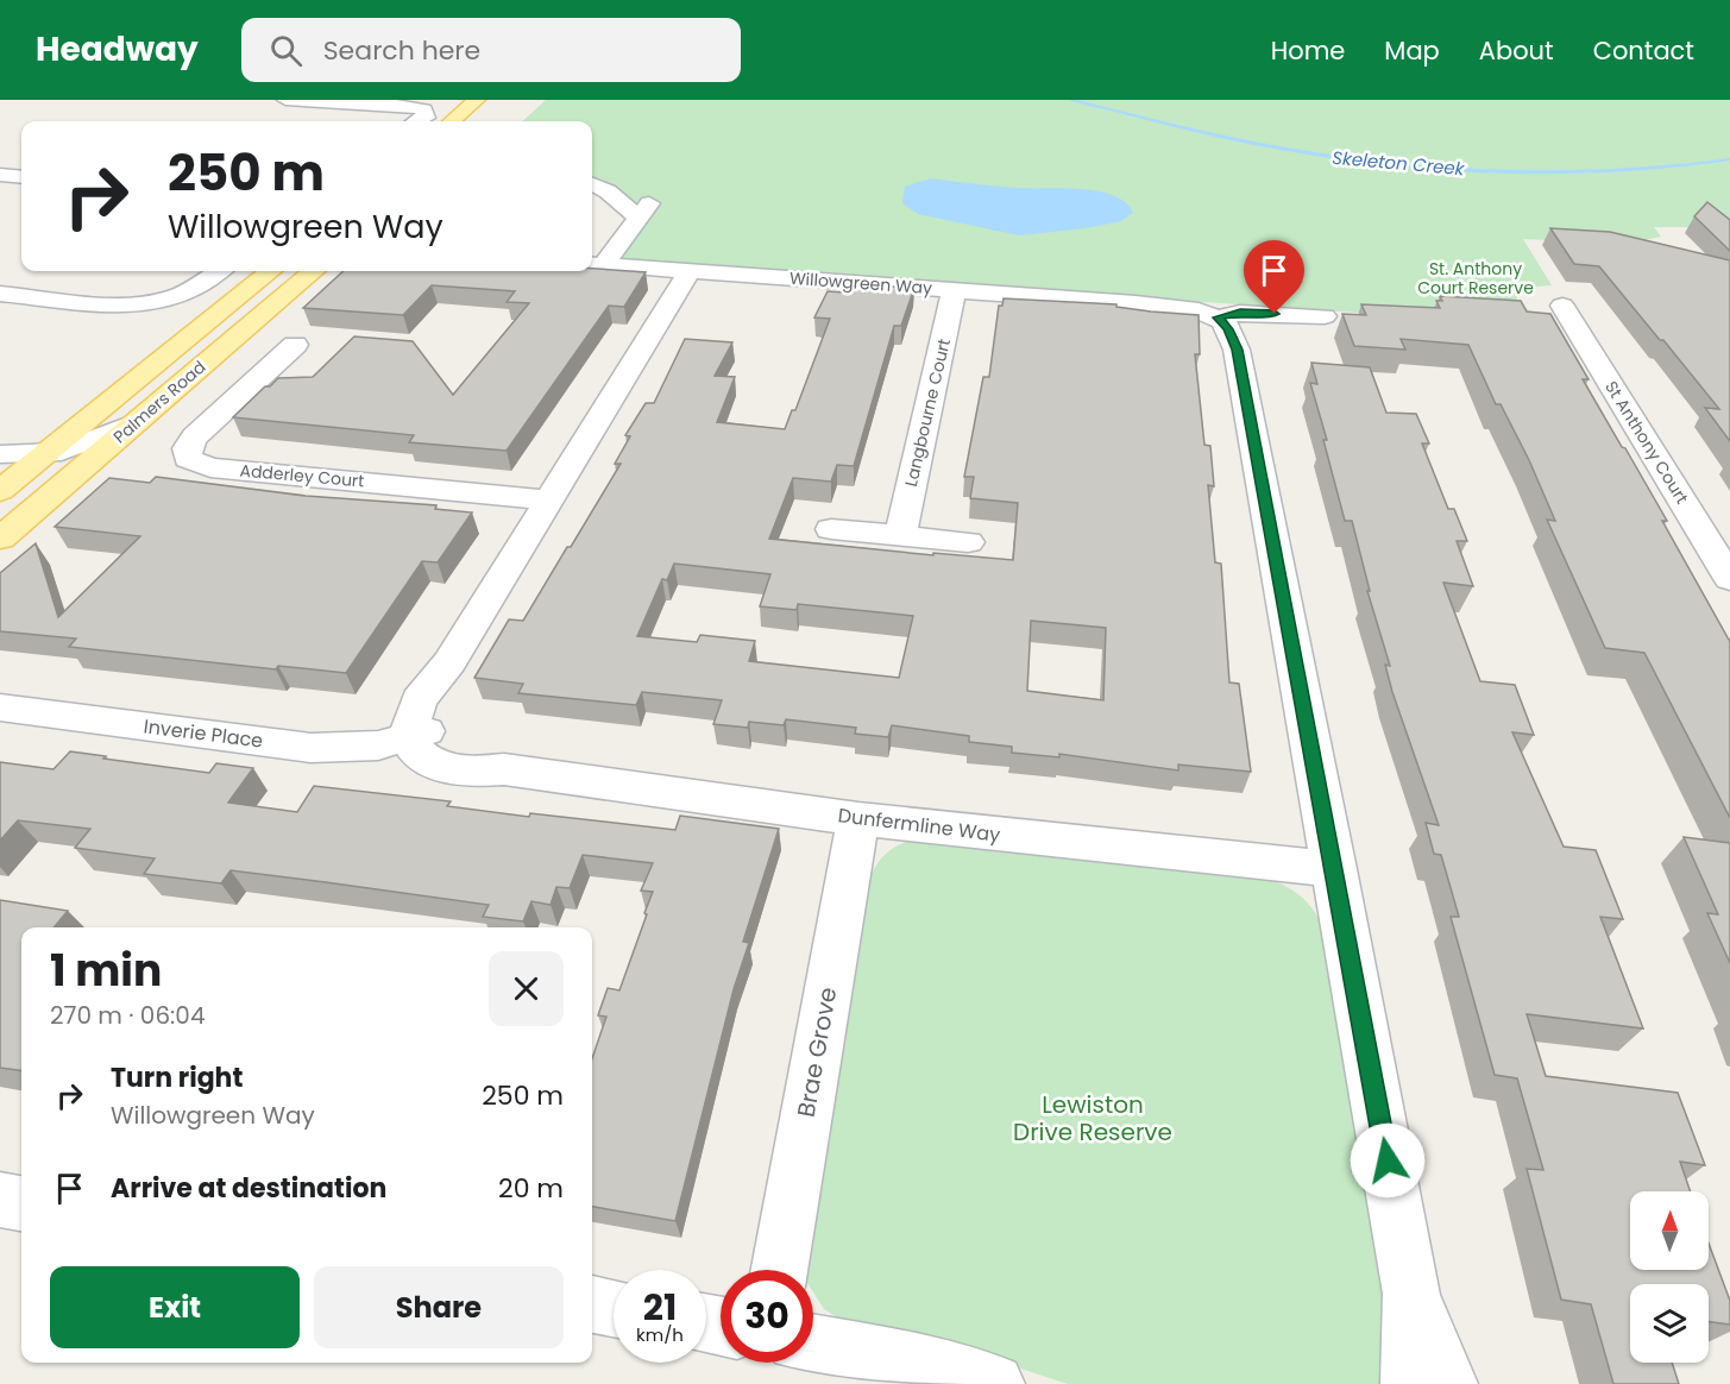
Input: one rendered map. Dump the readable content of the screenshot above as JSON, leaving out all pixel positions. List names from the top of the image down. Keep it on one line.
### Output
{"streets":{"main road":["Palmers Road"],"street":["Willowgreen Way","Langbourne Court","St Anthony Court","Adderley Court","Inverie Place","Dunfermline Way","Brae Grove"]},"crossings":[["Willowgreen Way","Langbourne Court"],["Inverie Place","Dunfermline Way"],["Dunfermline Way","Brae Grove"]],"water":["Skeleton Creek"],"parks":["St. Anthony Court Reserve","Lewiston Drive Reserve"],"north":"top","page":{"header":"Headway","search":"Search here","nav":["Home","Map","About","Contact"],"turn":["250 m","Willowgreen Way"],"heading":["1 min","270 m · 06:04"],"list":[{"name":"Turn right","note":"Willowgreen Way","value":"250 m"},{"name":"Arrive at destination","value":"20 m"}],"buttons":["Exit","Share"],"speed":"21 km/h","limit":"30"}}
